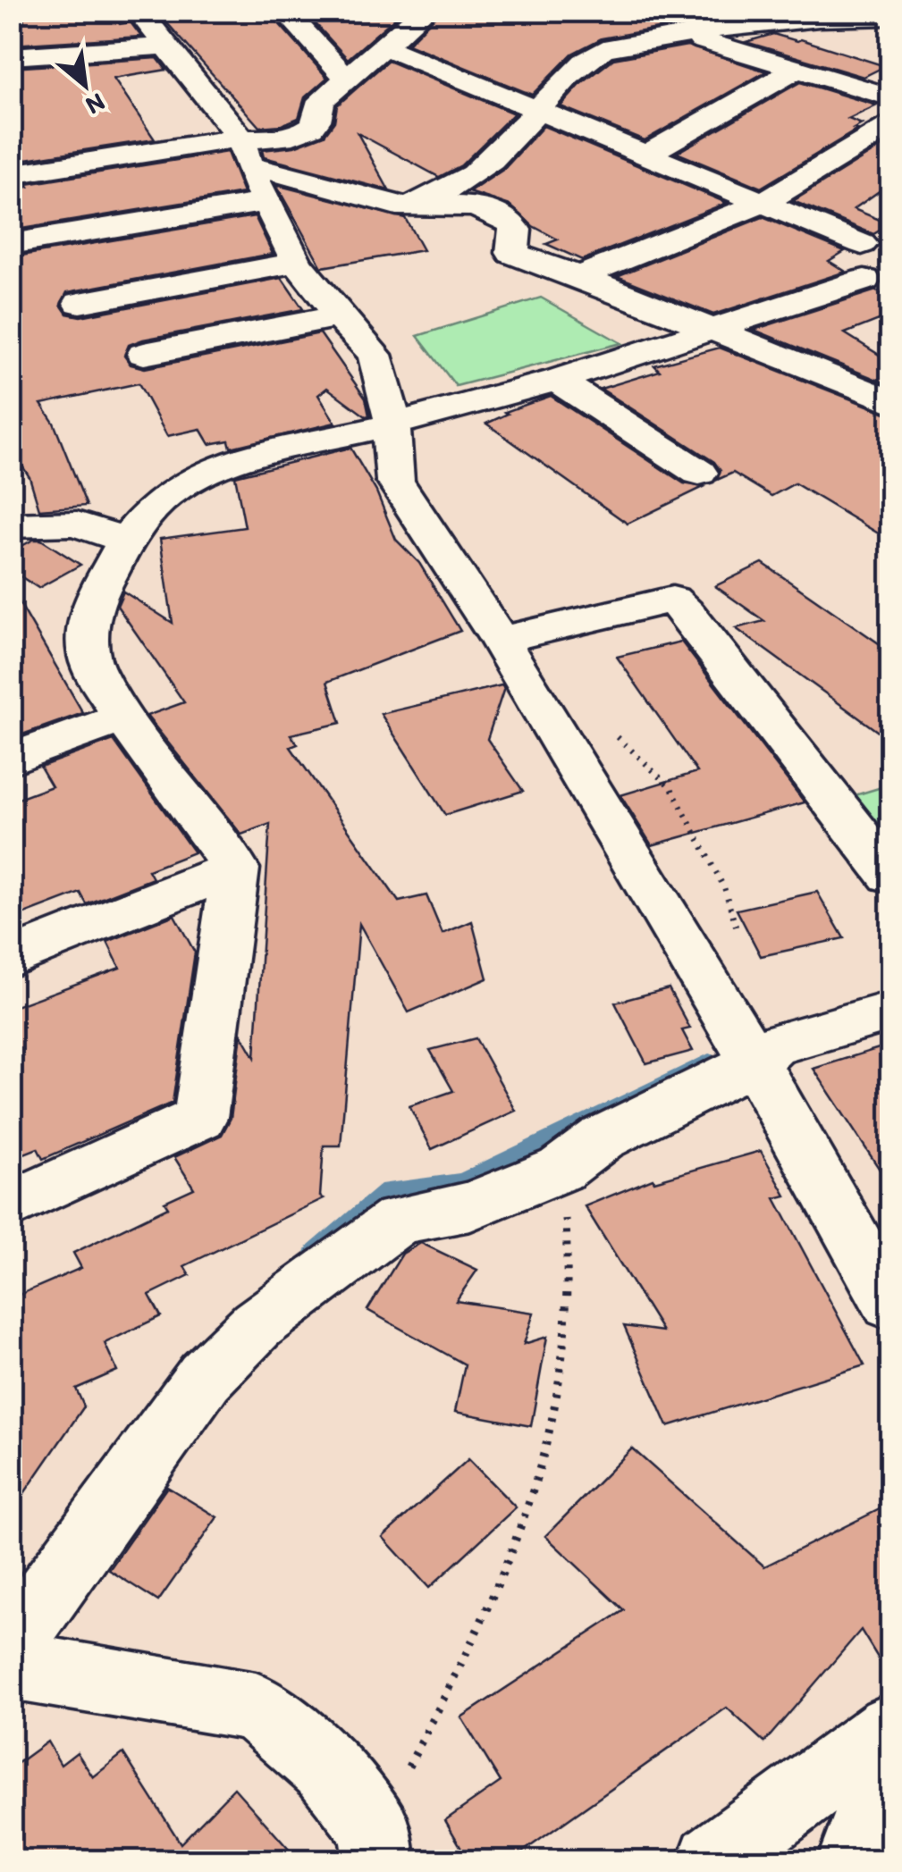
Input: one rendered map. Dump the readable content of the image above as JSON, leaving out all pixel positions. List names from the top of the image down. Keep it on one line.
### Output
{"north":"bottom right"}
